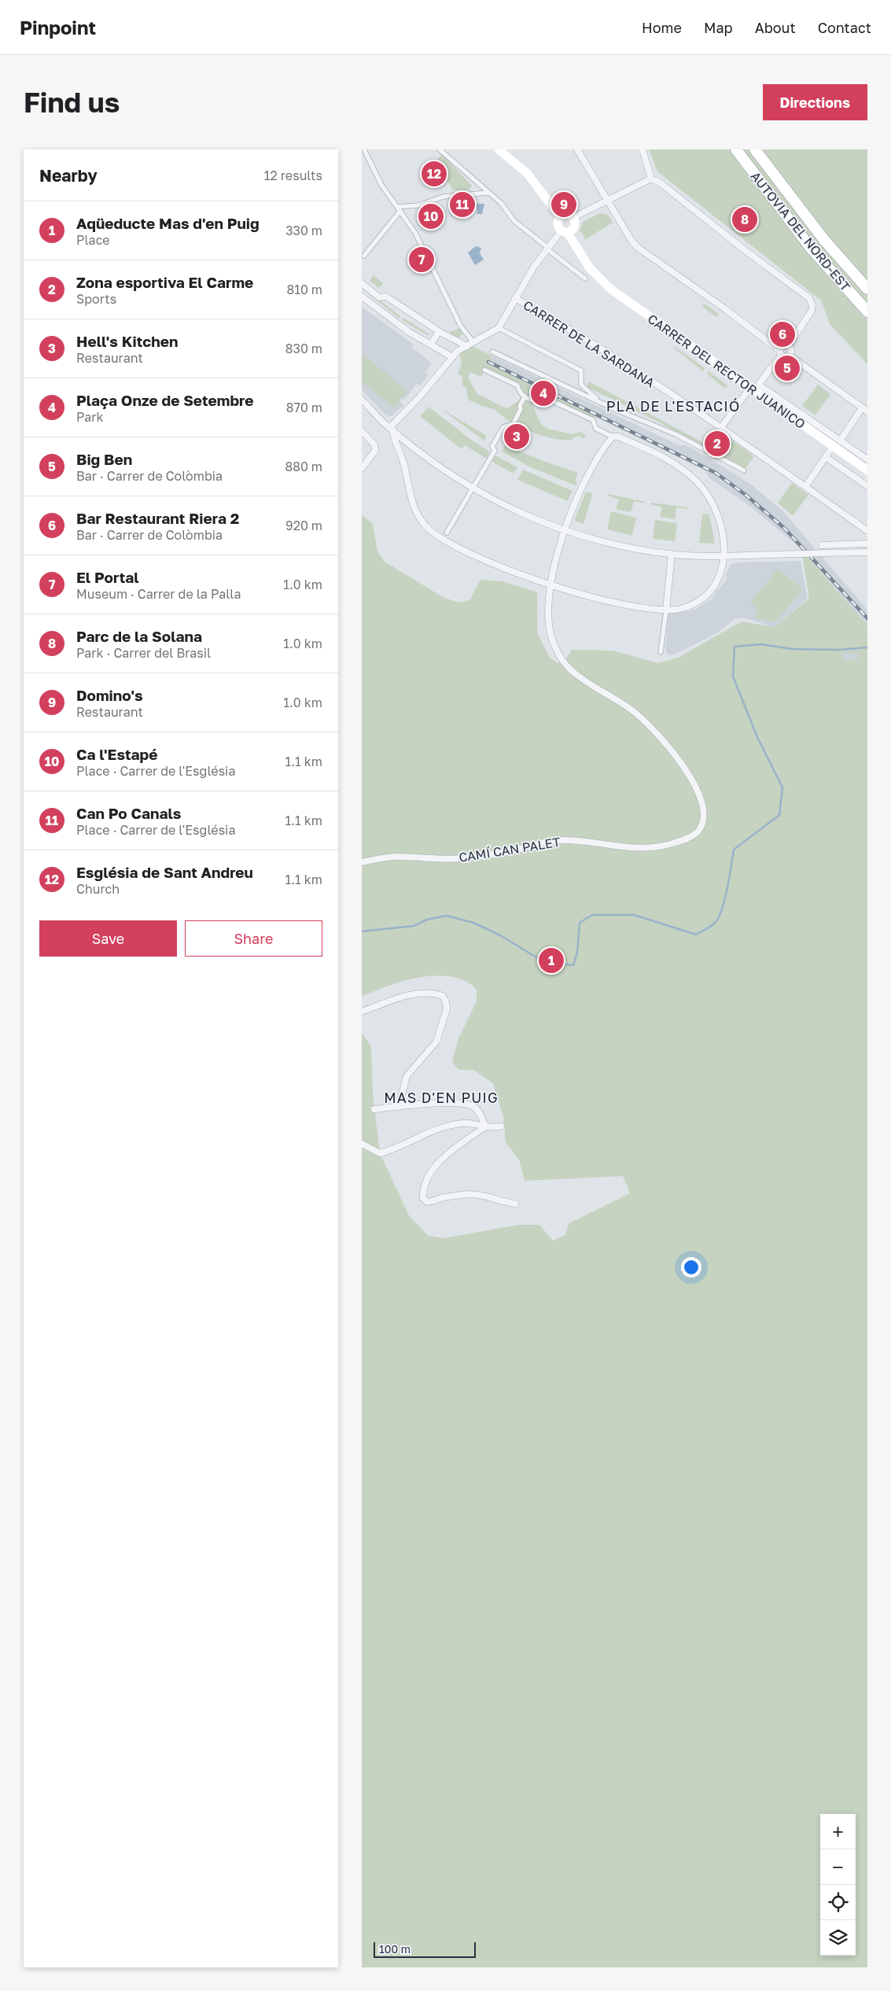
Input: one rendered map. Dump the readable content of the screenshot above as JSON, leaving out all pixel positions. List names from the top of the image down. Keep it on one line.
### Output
{"streets":{"highway":["AUTOVIA DEL NORD-EST"],"main road":["CARRER DEL RECTOR JUANICO"],"street":["CARRER DE LA SARDANA","CAMÍ CAN PALET"]},"districts":["PLA DE L'ESTACIÓ","MAS D'EN PUIG"],"scale_bar":"100 m","page":{"header":"Pinpoint","nav":["Home","Map","About","Contact"],"buttons":["Directions",["Save","Share"]],"title":"Find us","heading":["Nearby","12 results"],"pins":["12","9","11","10","8","7","6","5","4","3","2","1"],"list":[{"mark":"1","name":"Aqüeducte Mas d'en Puig","note":"Place","value":"330 m"},{"mark":"2","name":"Zona esportiva El Carme","note":"Sports","value":"810 m"},{"mark":"3","name":"Hell's Kitchen","note":"Restaurant","value":"830 m"},{"mark":"4","name":"Plaça Onze de Setembre","note":"Park","value":"870 m"},{"mark":"5","name":"Big Ben","note":"Bar · Carrer de Colòmbia","value":"880 m"},{"mark":"6","name":"Bar Restaurant Riera 2","note":"Bar · Carrer de Colòmbia","value":"920 m"},{"mark":"7","name":"El Portal","note":"Museum · Carrer de la Palla","value":"1.0 km"},{"mark":"8","name":"Parc de la Solana","note":"Park · Carrer del Brasil","value":"1.0 km"},{"mark":"9","name":"Domino's","note":"Restaurant","value":"1.0 km"},{"mark":"10","name":"Ca l'Estapé","note":"Place · Carrer de l'Església","value":"1.1 km"},{"mark":"11","name":"Can Po Canals","note":"Place · Carrer de l'Església","value":"1.1 km"},{"mark":"12","name":"Església de Sant Andreu","note":"Church","value":"1.1 km"}],"map_buttons":["+","−"],"scale":"100 m"}}
